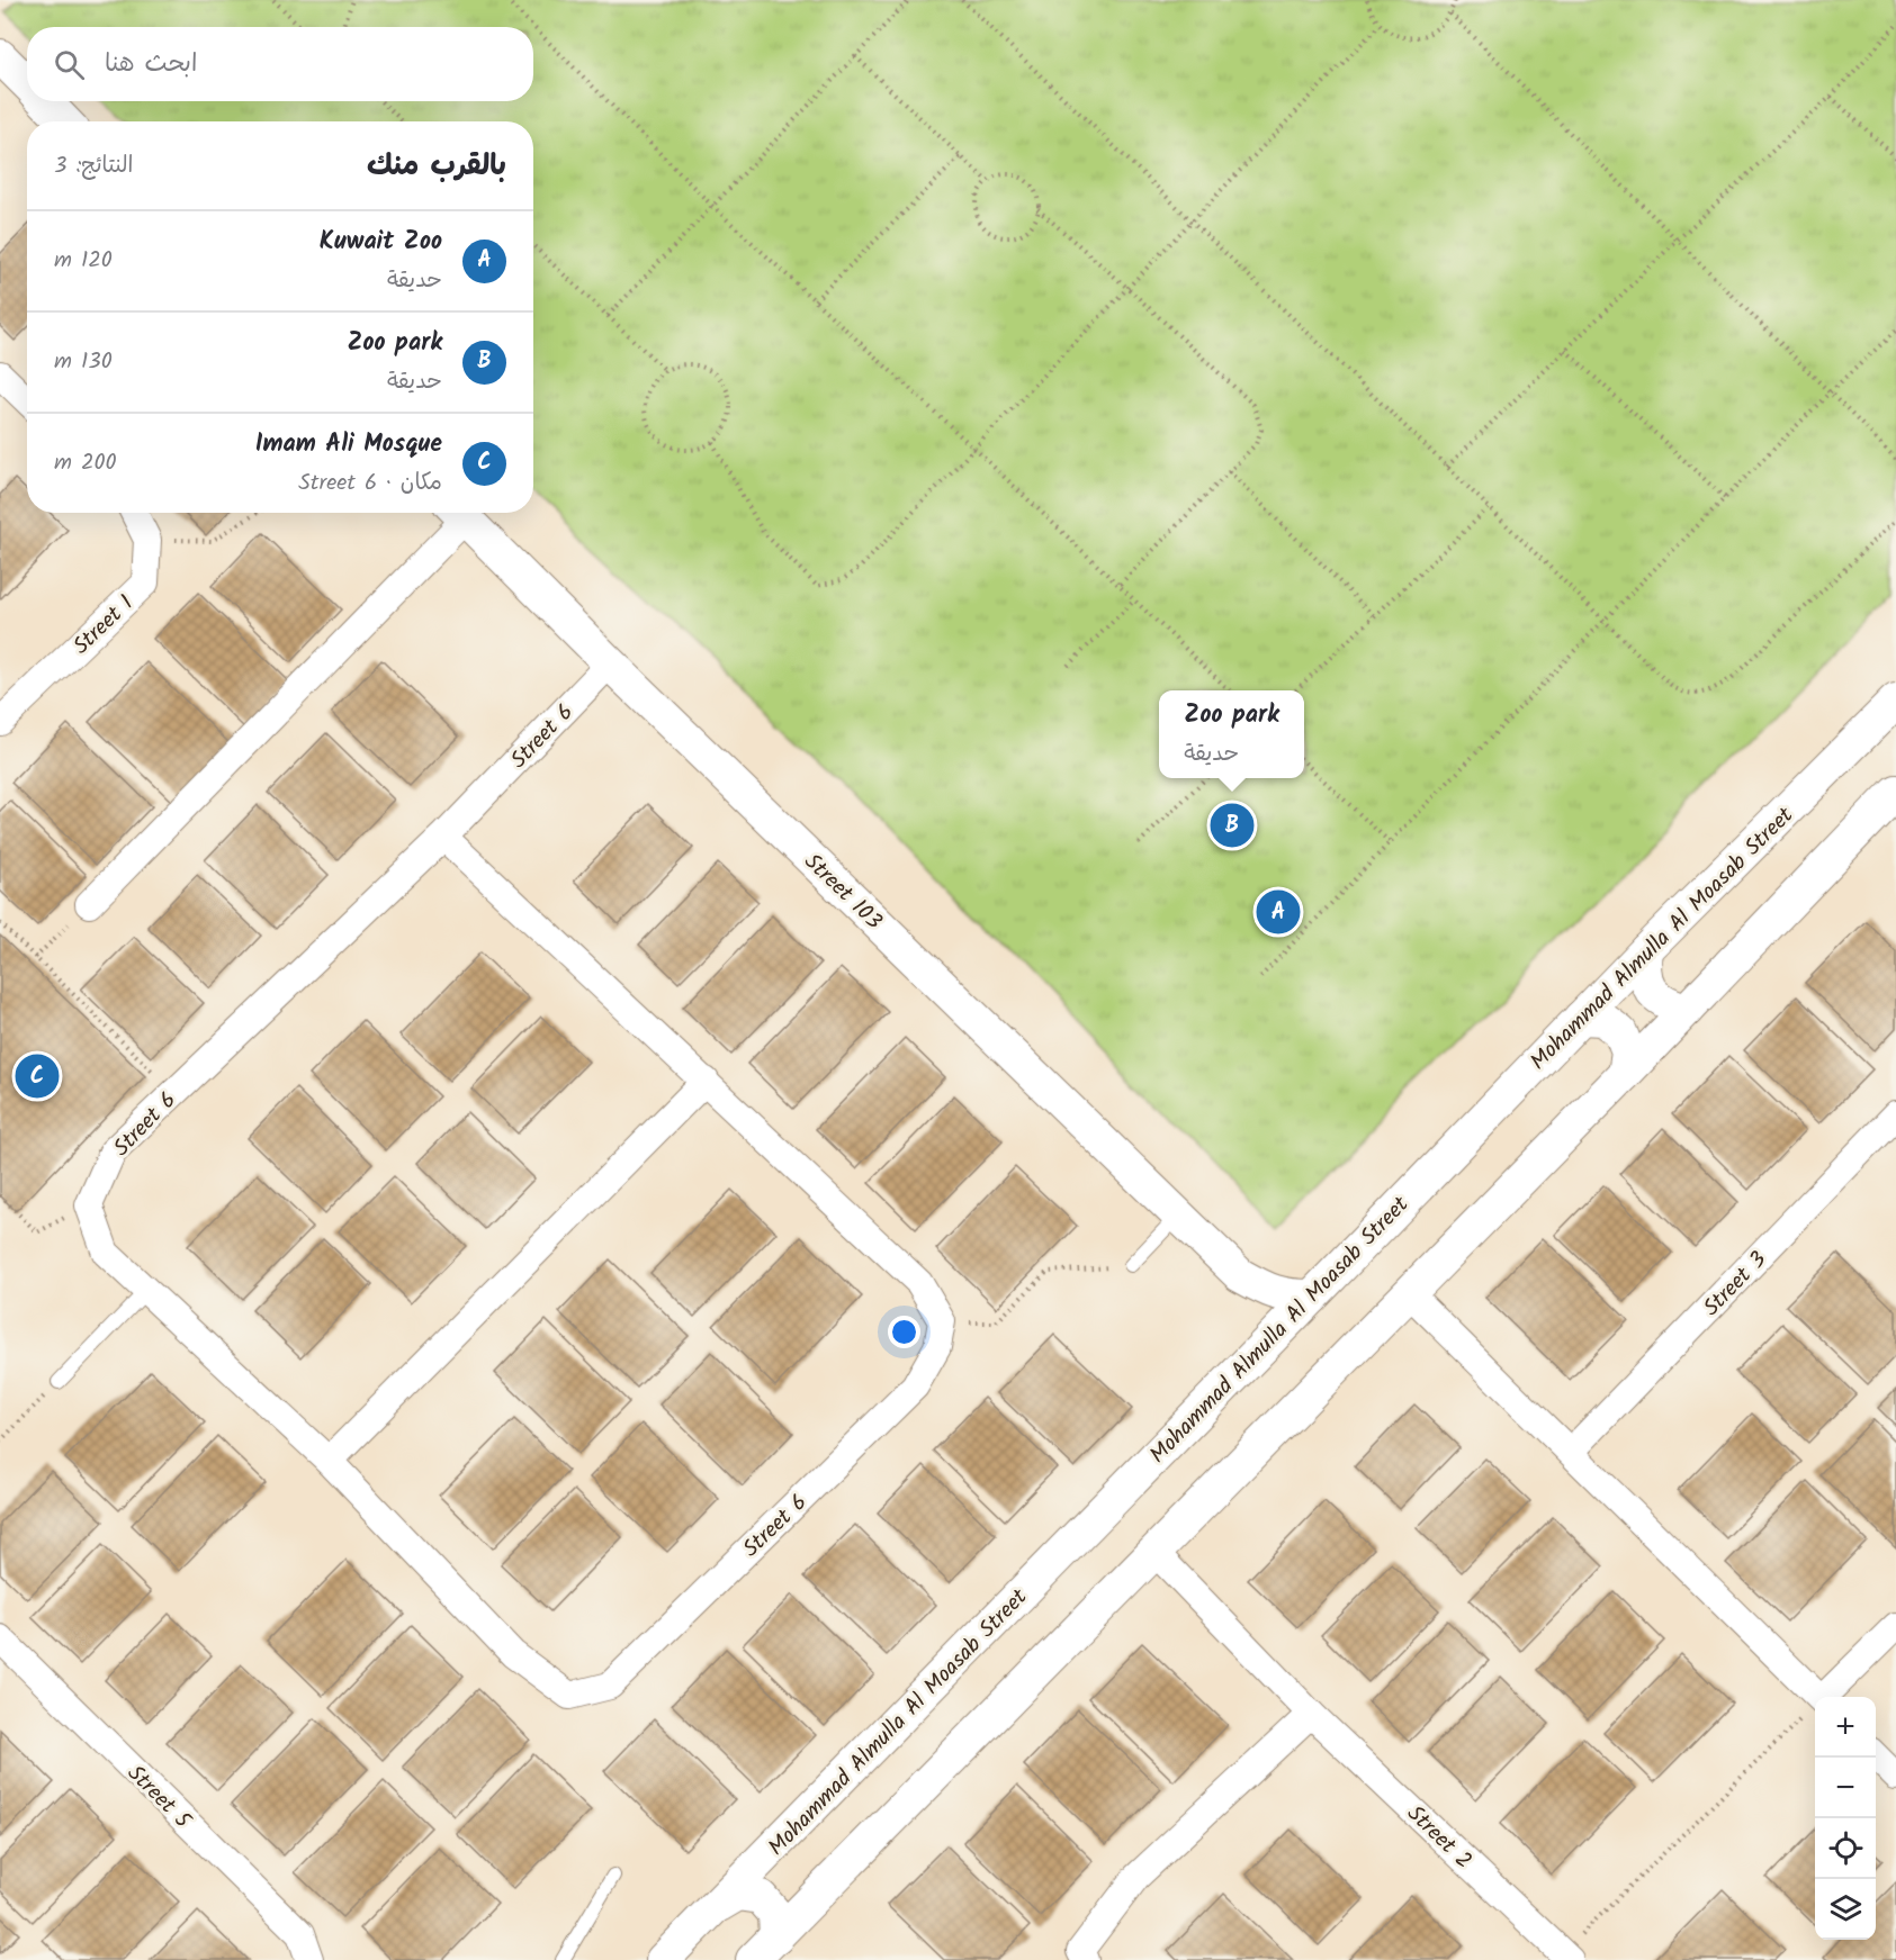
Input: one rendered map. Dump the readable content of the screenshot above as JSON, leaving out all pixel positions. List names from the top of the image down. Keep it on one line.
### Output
{"streets":{"street":["Street 1","Street 6","Street 103","Mohammad Almulla Al Moasab Street","Street 3","Street 5","Street 2"]},"crossings":[["Street 6","Street 103"],["Street 103","Mohammad Almulla Al Moasab Street"]],"page":{"search":"ابحث هنا","heading":["بالقرب منك","النتائج: 3"],"list":[{"mark":"A","name":"Kuwait Zoo","note":"حديقة","value":"120 m"},{"mark":"B","name":"Zoo park","note":"حديقة","value":"130 m"},{"mark":"C","name":"Imam Ali Mosque","note":"مكان · Street 6","value":"200 m"}],"popup":["Zoo park","حديقة"],"pins":["B","A","C"],"map_buttons":["+","−"]}}
